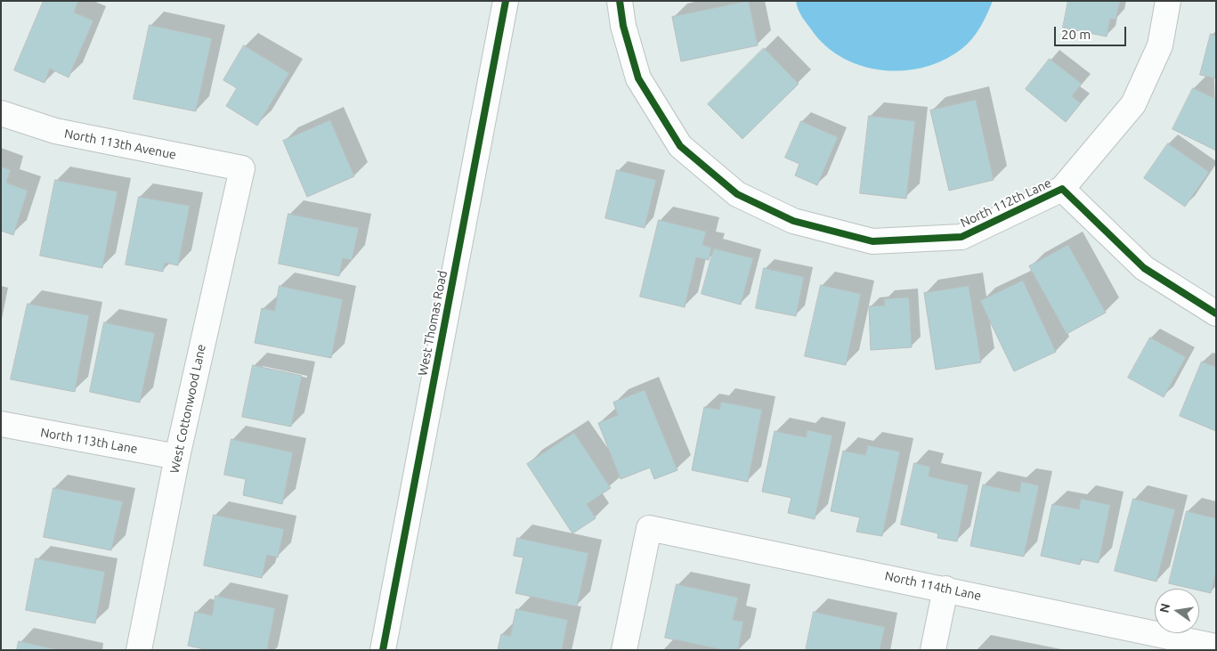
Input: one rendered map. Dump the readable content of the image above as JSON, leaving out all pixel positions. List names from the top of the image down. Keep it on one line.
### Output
{"streets":{"street":["North 113th Avenue","North 112th Lane","West Thomas Road","West Cottonwood Lane","North 113th Lane","North 114th Lane"]},"crossings":[["North 113th Avenue","West Cottonwood Lane"],["West Cottonwood Lane","North 113th Lane"]],"scale_bar":"20 m","north":"left"}
